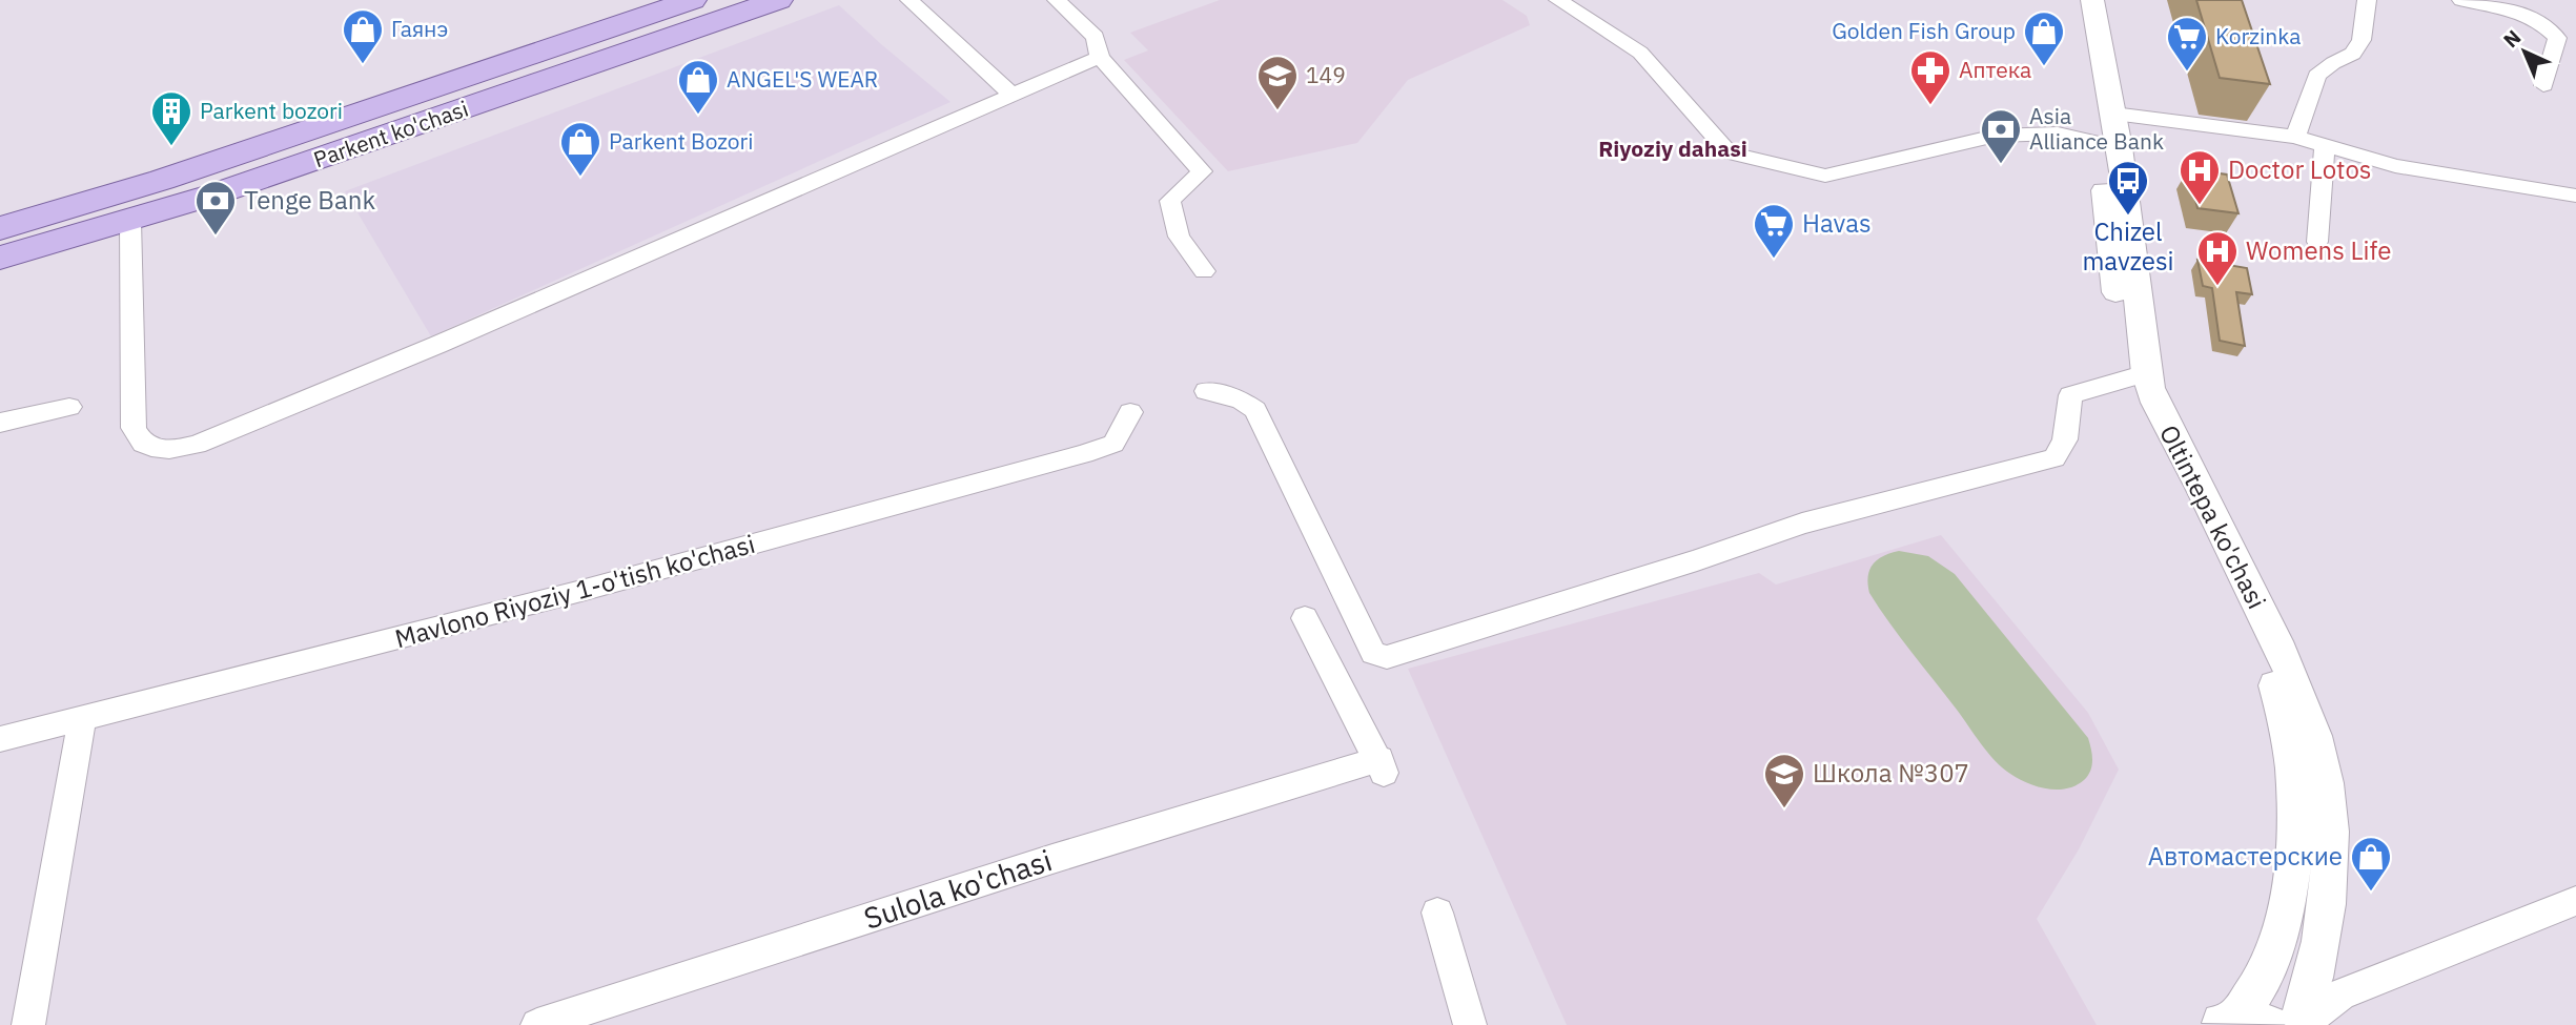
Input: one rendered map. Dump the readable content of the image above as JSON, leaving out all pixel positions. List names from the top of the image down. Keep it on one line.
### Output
{"streets":{"main road":["Parkent ko'chasi"],"street":["Oltintepa ko'chasi","Mavlono Riyoziy 1-o'tish ko'chasi","Sulola ko'chasi"]},"districts":["Riyoziy dahasi"],"places":{"shop":["Гаянэ","Golden Fish Group","ANGEL'S WEAR","Parkent Bozori","Автомастерские"],"supermarket":["Korzinka","Havas"],"pharmacy":["Аптека"],"school or university":["149","Школа №307"],"building":["Parkent bozori"],"bank":["Asia Alliance Bank","Tenge Bank"],"hospital":["Doctor Lotos","Womens Life"],"bus stop":["Chizel mavzesi"]},"north":"top left"}
